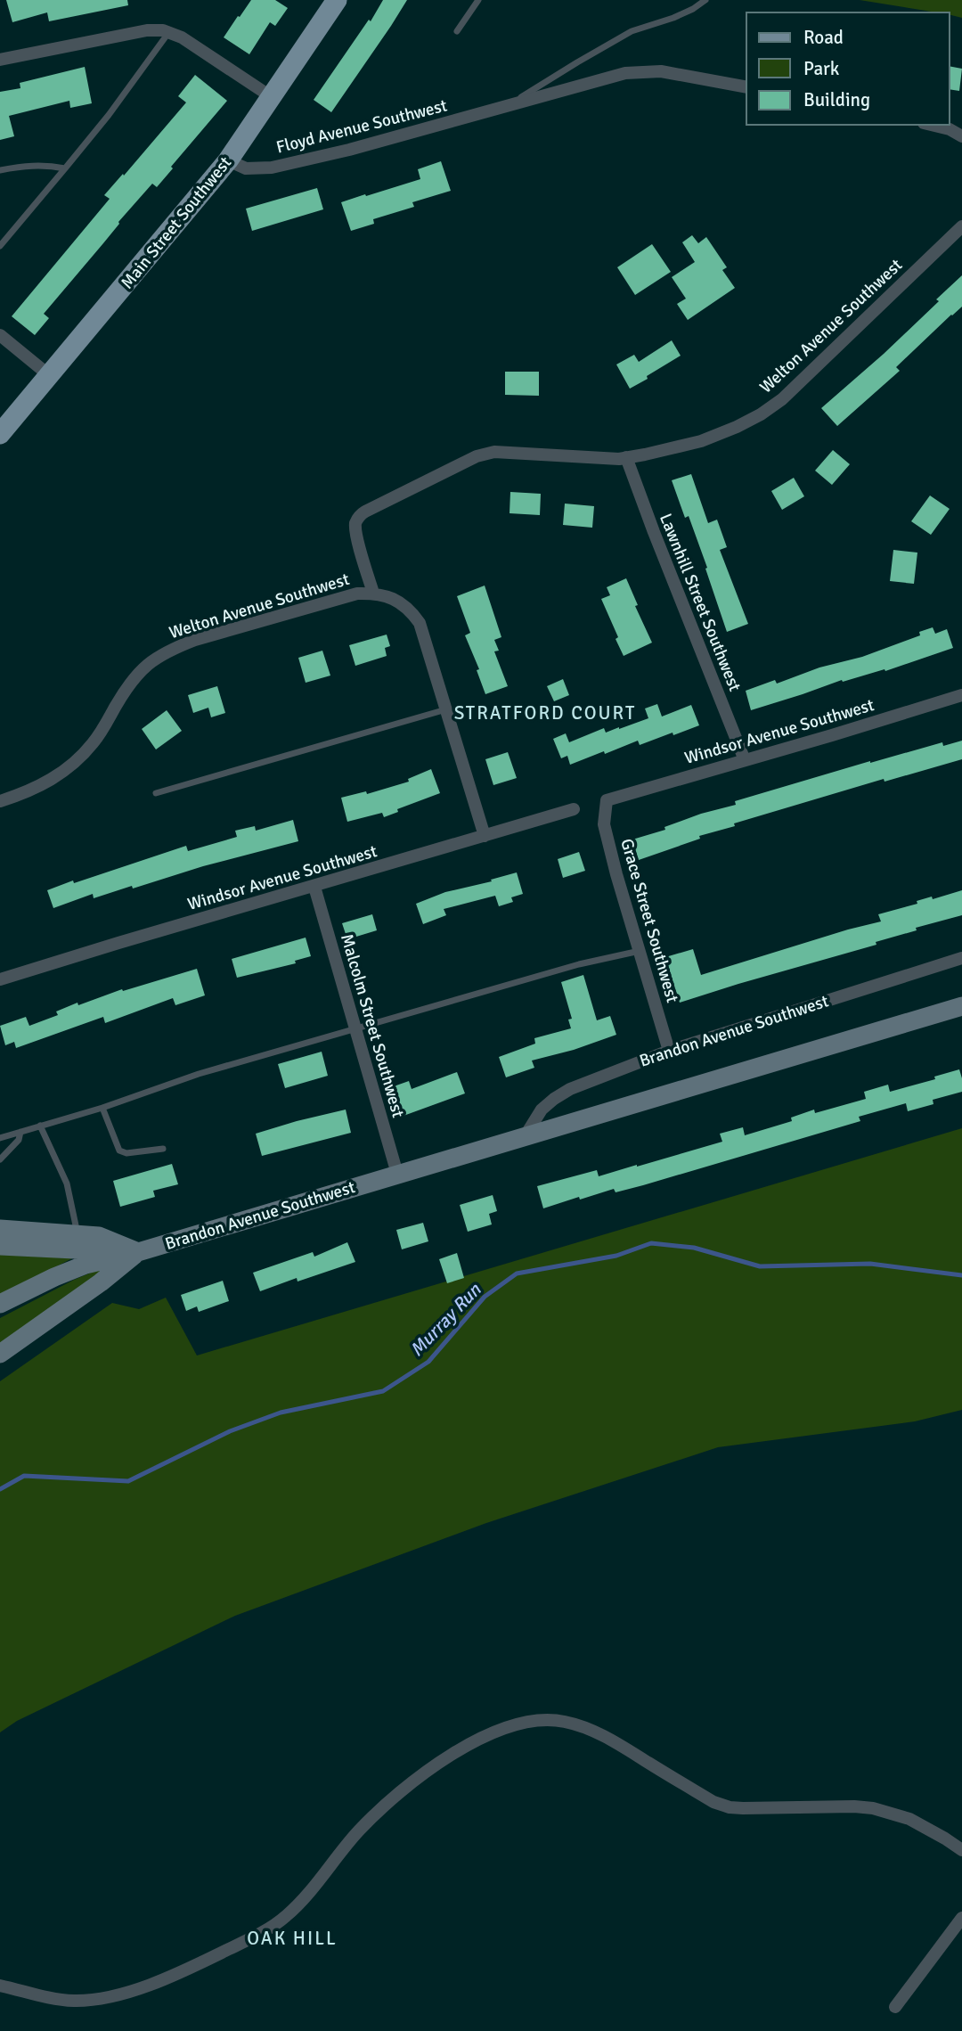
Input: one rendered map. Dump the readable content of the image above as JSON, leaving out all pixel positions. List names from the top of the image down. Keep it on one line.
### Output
{"streets":{"main road":["Main Street Southwest","Brandon Avenue Southwest"],"street":["Floyd Avenue Southwest","Welton Avenue Southwest","Lawnhill Street Southwest","Windsor Avenue Southwest","Grace Street Southwest","Malcolm Street Southwest"]},"crossings":[["Floyd Avenue Southwest","Main Street Southwest"],["Welton Avenue Southwest","Lawnhill Street Southwest"],["Lawnhill Street Southwest","Windsor Avenue Southwest"],["Windsor Avenue Southwest","Grace Street Southwest"],["Windsor Avenue Southwest","Malcolm Street Southwest"],["Grace Street Southwest","Brandon Avenue Southwest"],["Malcolm Street Southwest","Brandon Avenue Southwest"]],"districts":["STRATFORD COURT","OAK HILL"],"water":["Murray Run"],"legend":["Road","Park","Building"]}
